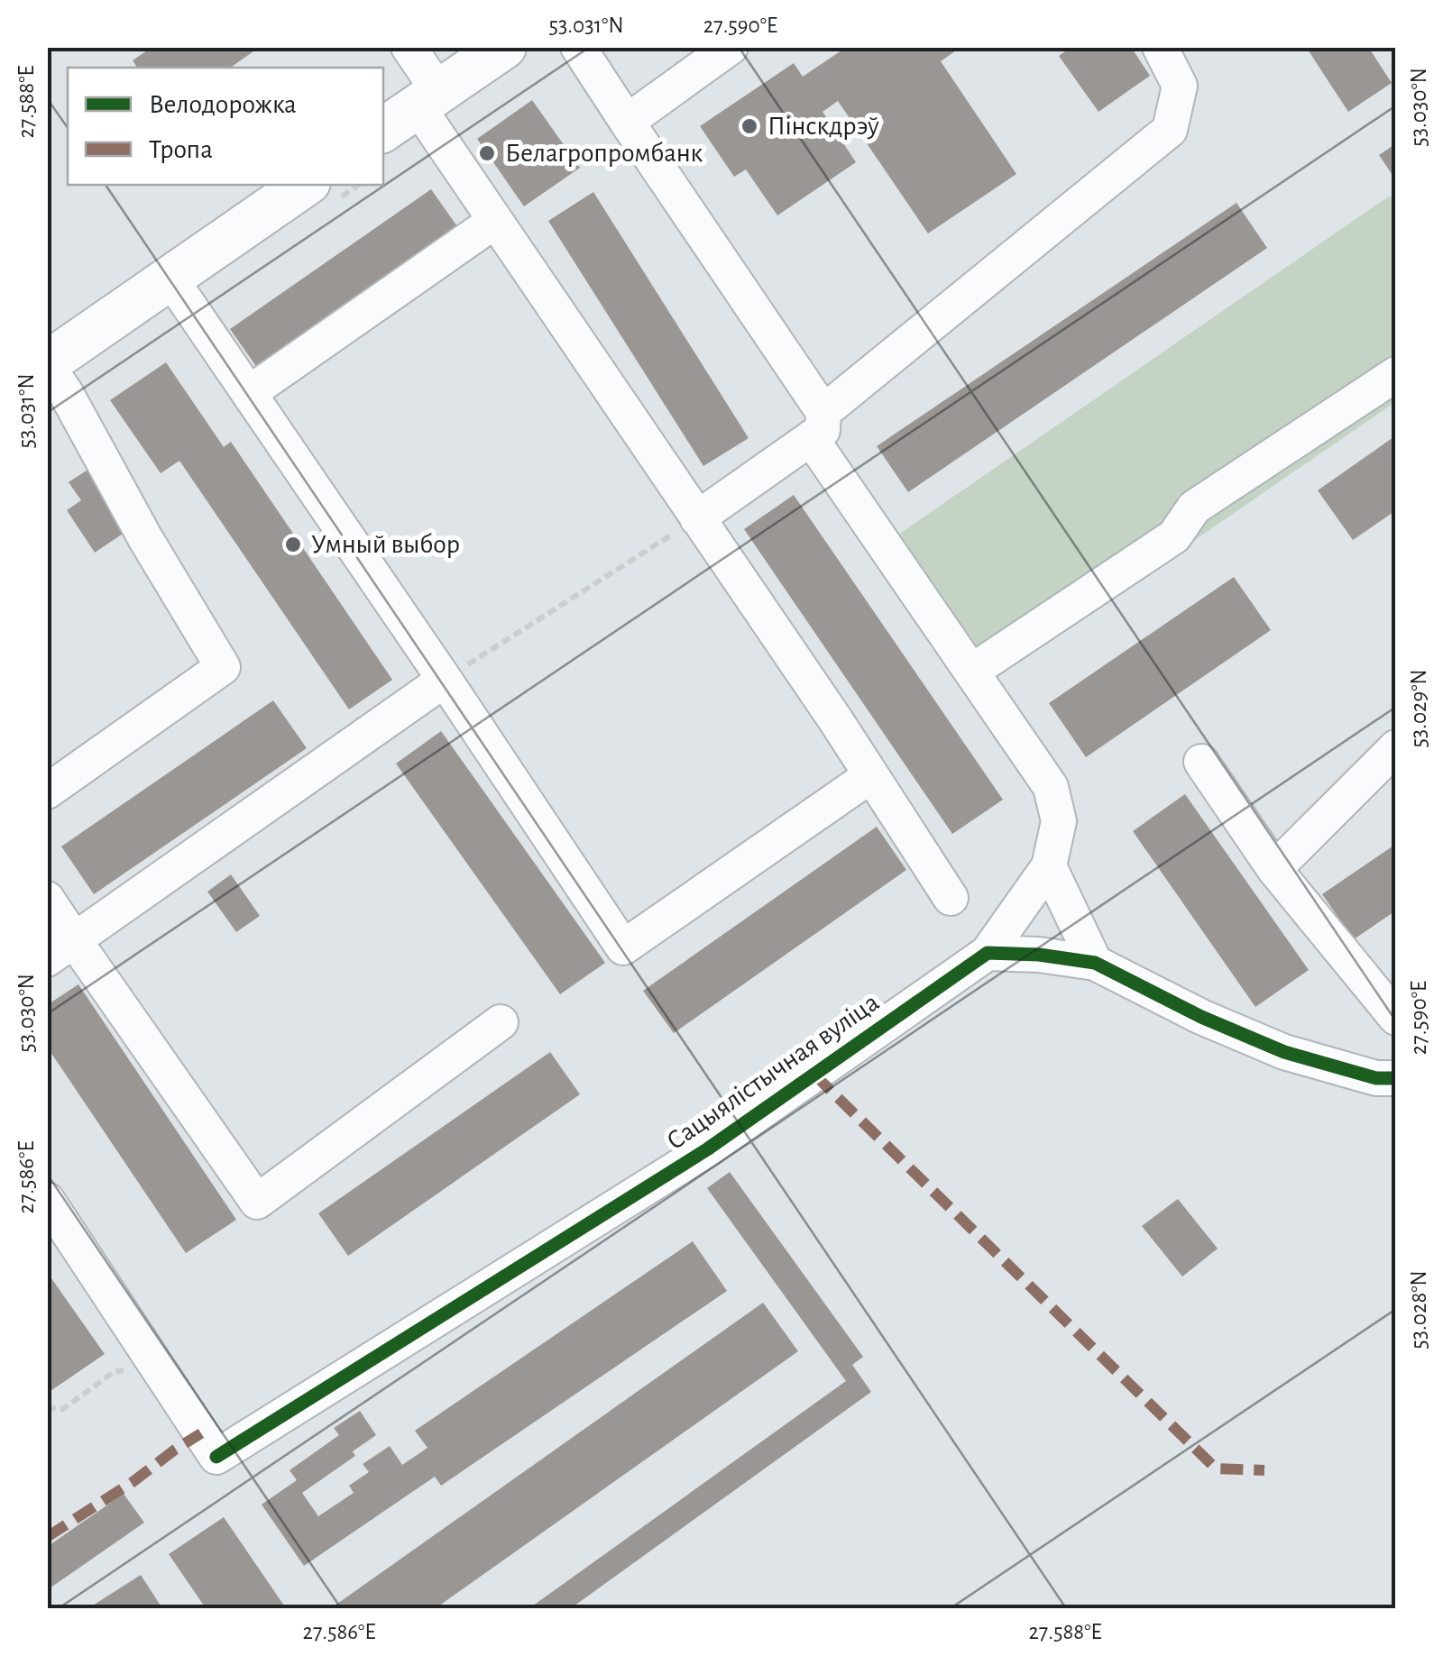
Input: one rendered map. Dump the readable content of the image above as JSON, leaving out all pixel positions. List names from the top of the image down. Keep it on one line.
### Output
{"streets":{"street":["Сацыялістычная вуліца"]},"places":["Пінскдрэў","Белагропромбанк","Умный выбор"],"legend":["Велодорожка","Тропа"],"coordinates":["53.031°N","27.590°E","27.588°E","53.030°N","53.029°N","27.586°E","53.028°N"]}
